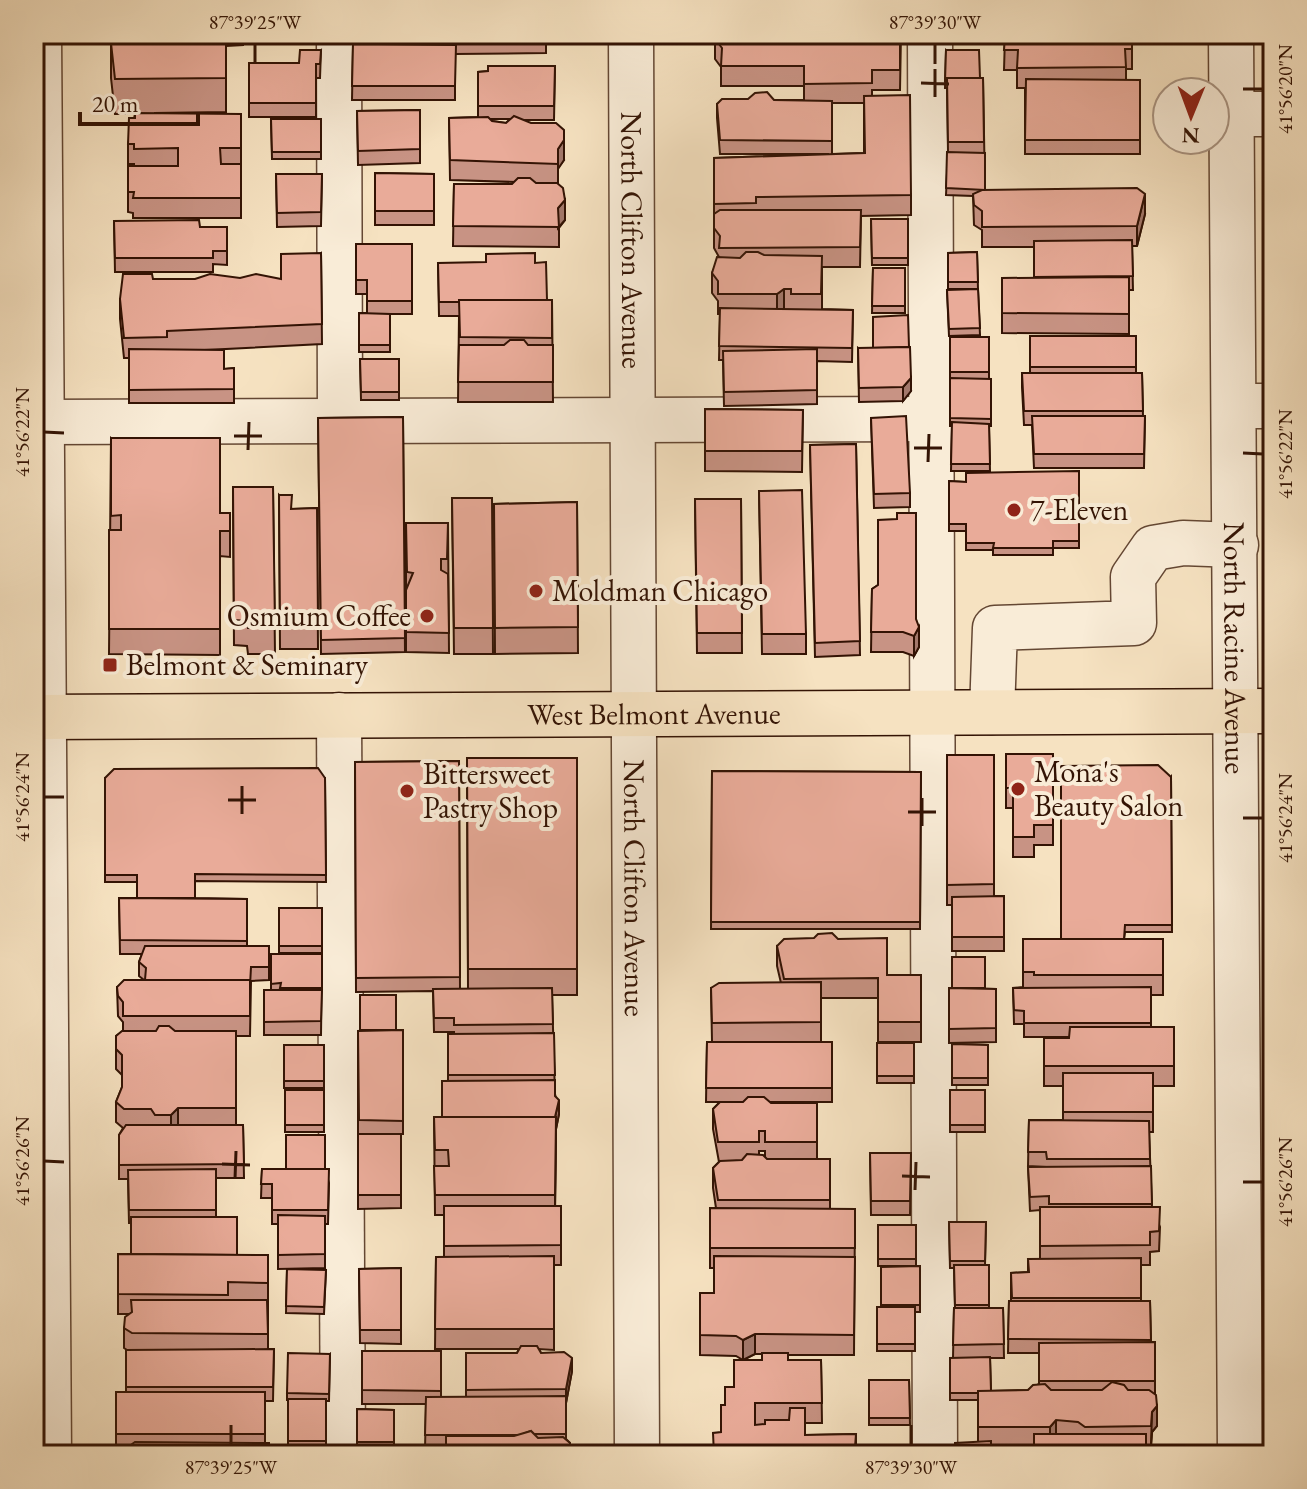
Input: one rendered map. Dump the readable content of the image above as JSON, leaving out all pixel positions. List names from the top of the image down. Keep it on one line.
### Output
{"streets":{"main road":["West Belmont Avenue"],"street":["North Clifton Avenue","North Racine Avenue"]},"crossings":[["North Clifton Avenue","West Belmont Avenue"],["North Racine Avenue","West Belmont Avenue"]],"places":{"other":["7-Eleven","Moldman Chicago","Osmium Coffee","Mona's Beauty Salon","Bittersweet Pastry Shop"],"transit":["Belmont & Seminary"]},"scale_bar":"20 m","north":"bottom","coordinates":["87°39'25\"W","87°39'30\"W","41°56'20\"N","41°56'22\"N","41°56'24\"N","41°56'26\"N"]}
